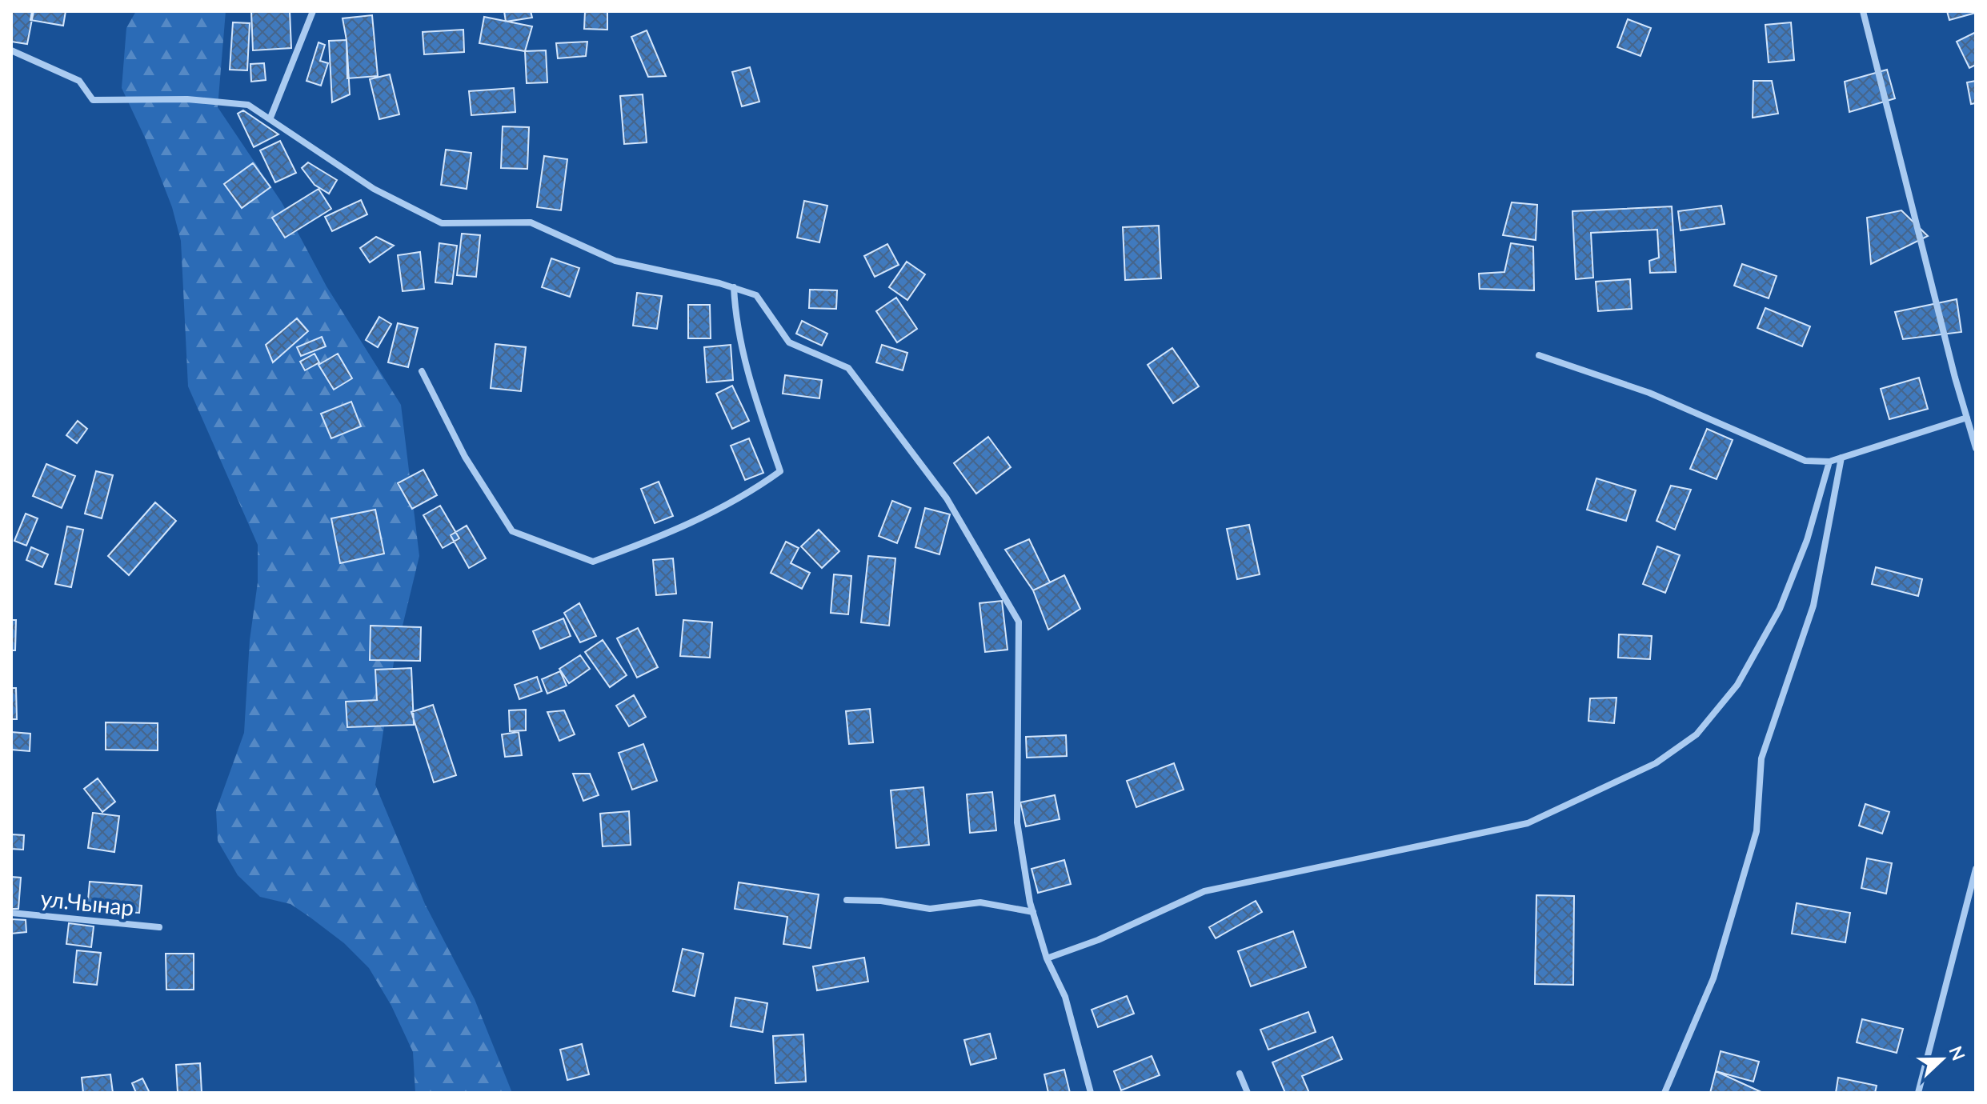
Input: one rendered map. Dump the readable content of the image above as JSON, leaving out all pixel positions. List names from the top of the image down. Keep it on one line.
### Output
{"streets":{"street":["ул.Чынар"]},"north":"right"}
